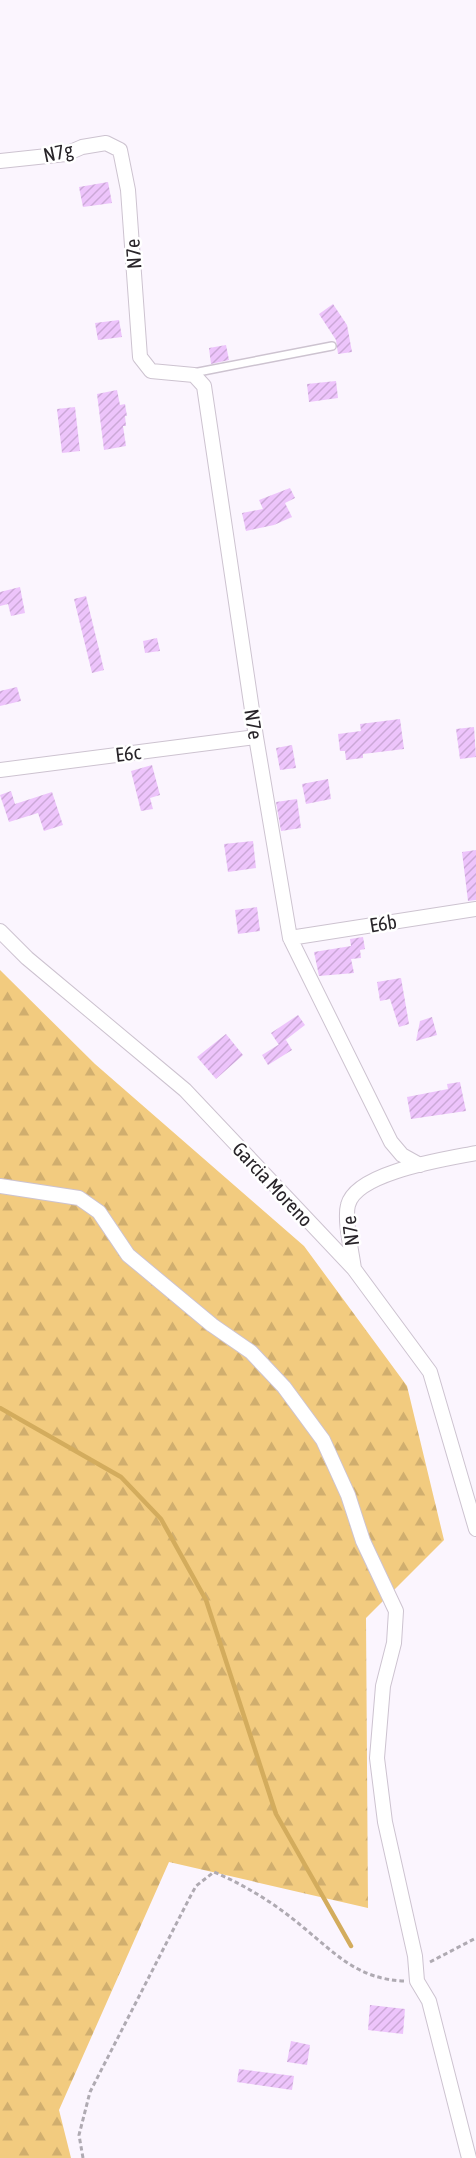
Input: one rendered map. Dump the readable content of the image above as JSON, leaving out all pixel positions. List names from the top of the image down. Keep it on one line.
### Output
{"streets":{"street":["N7g","N7e","E6c","E6b","Garcia Moreno"]},"crossings":[["N7g","N7e"],["N7e","E6c"],["N7e","E6b"],["N7e","Garcia Moreno"]]}
